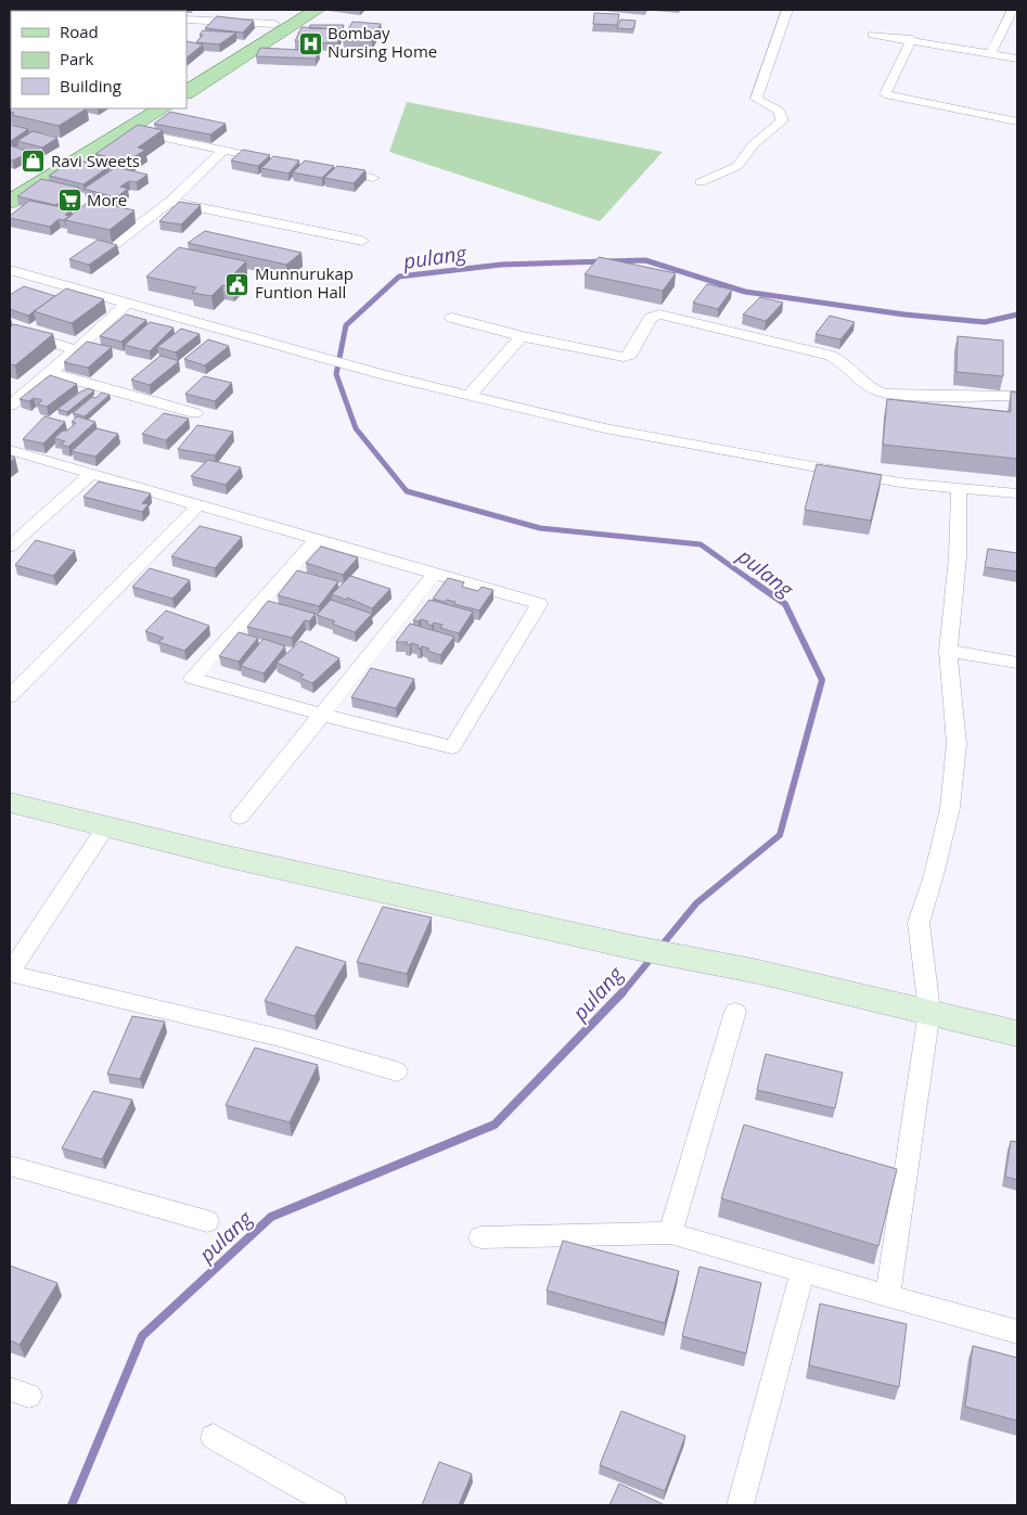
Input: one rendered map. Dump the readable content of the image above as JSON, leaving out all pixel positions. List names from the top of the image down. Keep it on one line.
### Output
{"water":["pulang"],"places":{"hospital":["Bombay Nursing Home"],"shop":["Ravi Sweets"],"supermarket":["More"],"public building":["Munnurukap Funtion Hall"]},"legend":["Road","Park","Building"]}
